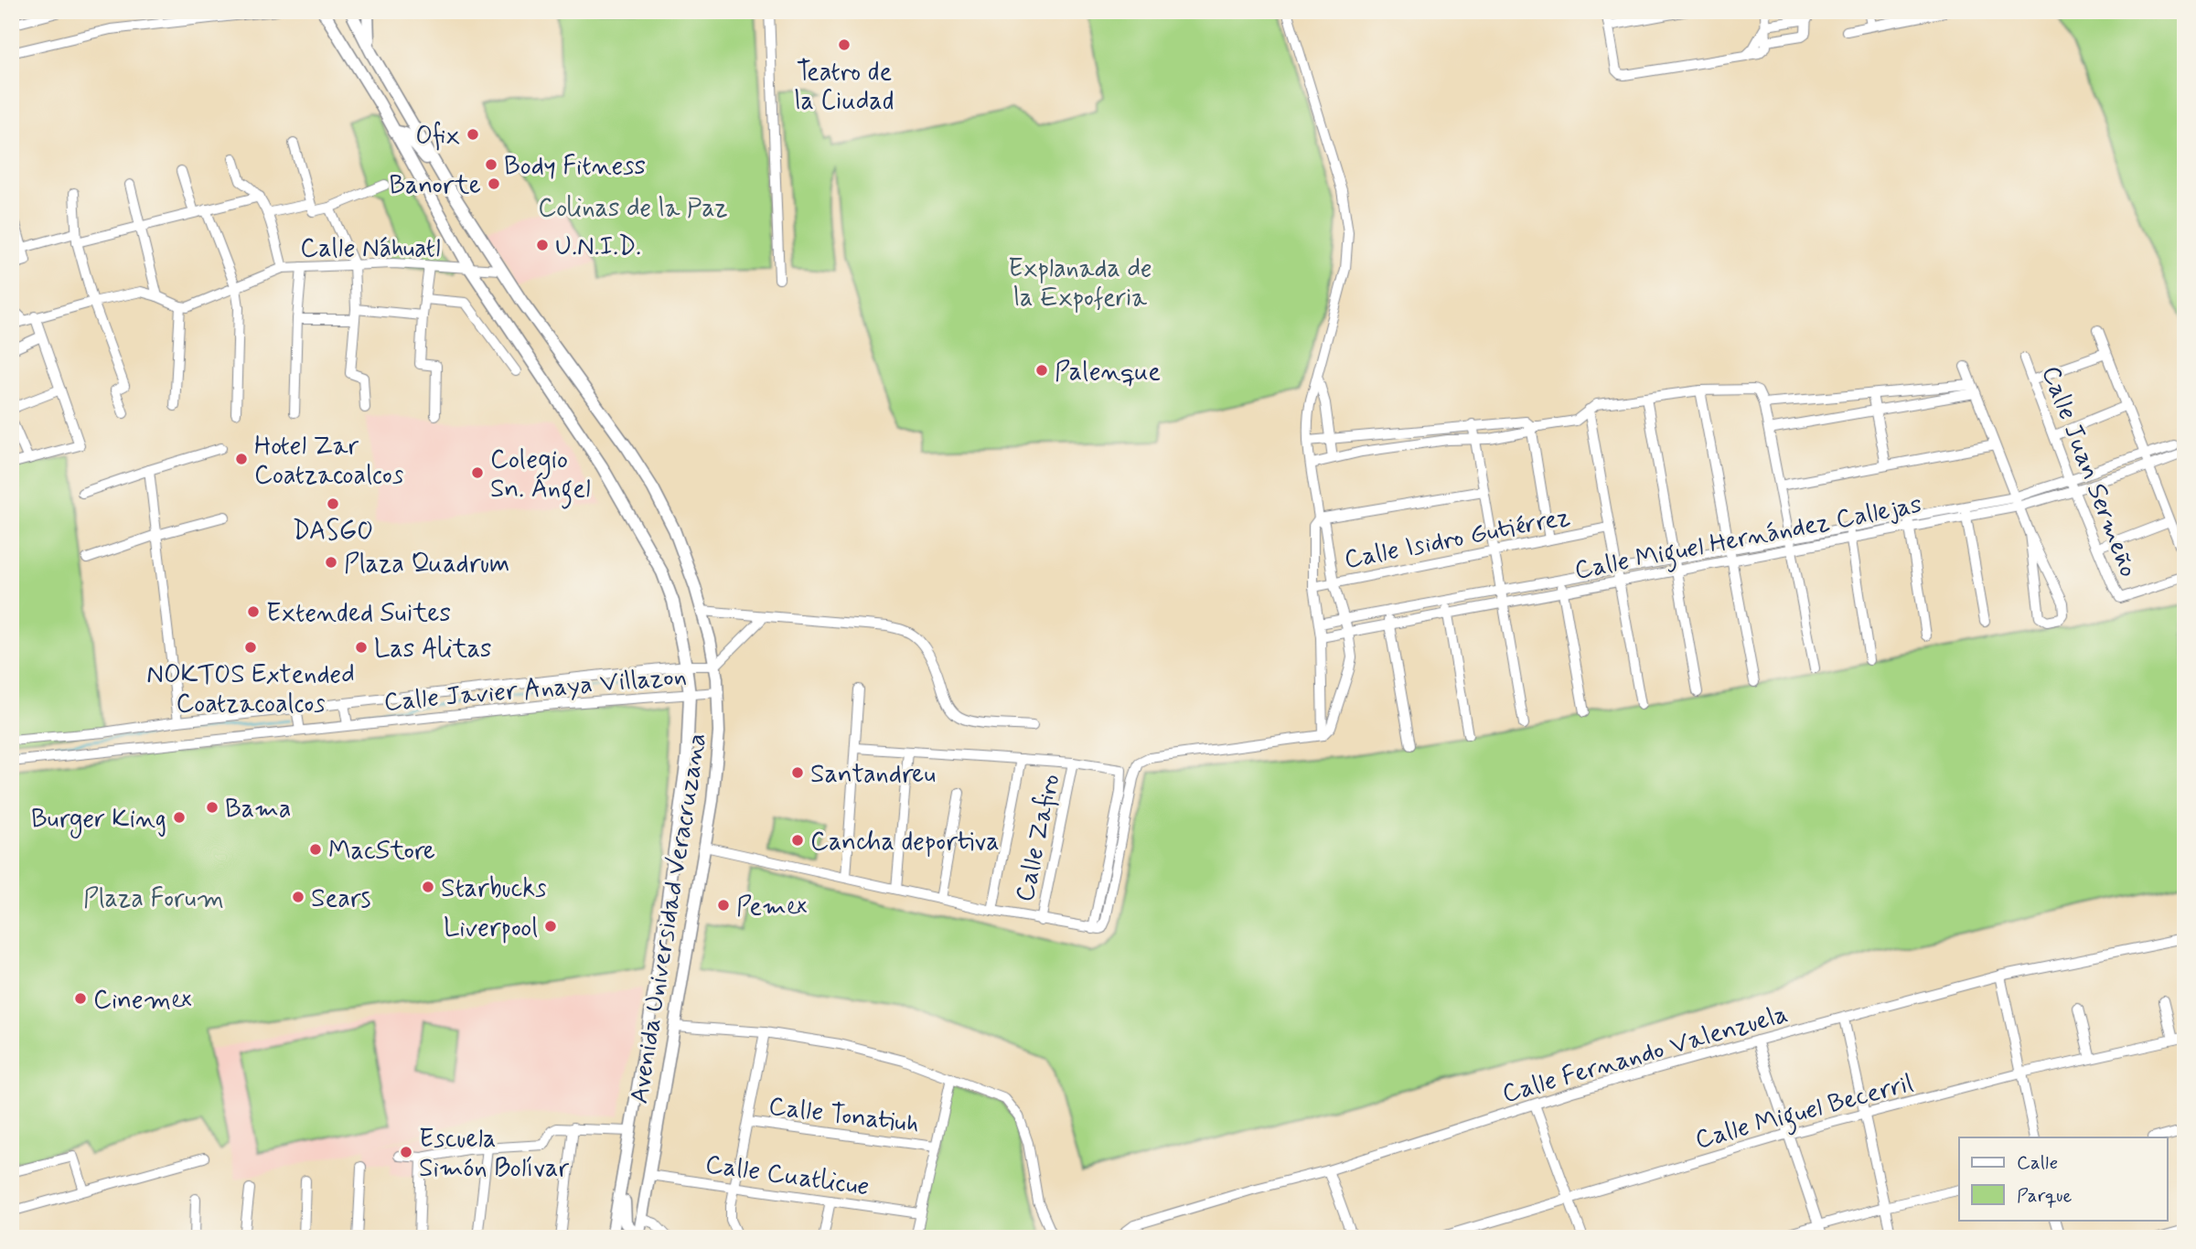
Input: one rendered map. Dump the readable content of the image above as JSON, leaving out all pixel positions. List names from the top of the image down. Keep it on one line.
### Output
{"streets":{"main road":["Avenida Universidad Veracruzana"],"street":["Calle Náhuatl","Calle Juan Sermeño","Calle Miguel Hernández Callejas","Calle Isidro Gutiérrez","Calle Javier Anaya Villazon","Calle Zafiro","Calle Fernando Valenzuela","Calle Miguel Becerril","Calle Tonatiuh","Calle Cuatlicue"]},"crossings":[["Calle Náhuatl","Avenida Universidad Veracruzana"],["Calle Juan Sermeño","Calle Miguel Hernández Callejas"],["Calle Javier Anaya Villazon","Avenida Universidad Veracruzana"],["Avenida Universidad Veracruzana","Calle Cuatlicue"]],"parks":["Colinas de la Paz","Explanada de la Expoferia","Plaza Forum"],"places":["Teatro de la Ciudad","Ofix","Body Fitness","Banorte","U.N.I.D.","Palenque","Hotel Zar Coatzacoalcos","Colegio Sn. Ángel","DASGO","Plaza Quadrum","Extended Suites","NOKTOS Extended Coatzacoalcos","Las Alitas","Santandreu","Bama","Burger King","Cancha deportiva","MacStore","Starbucks","Sears","Pemex","Liverpool","Cinemex","Escuela Simón Bolívar"],"legend":["Calle","Parque"]}
